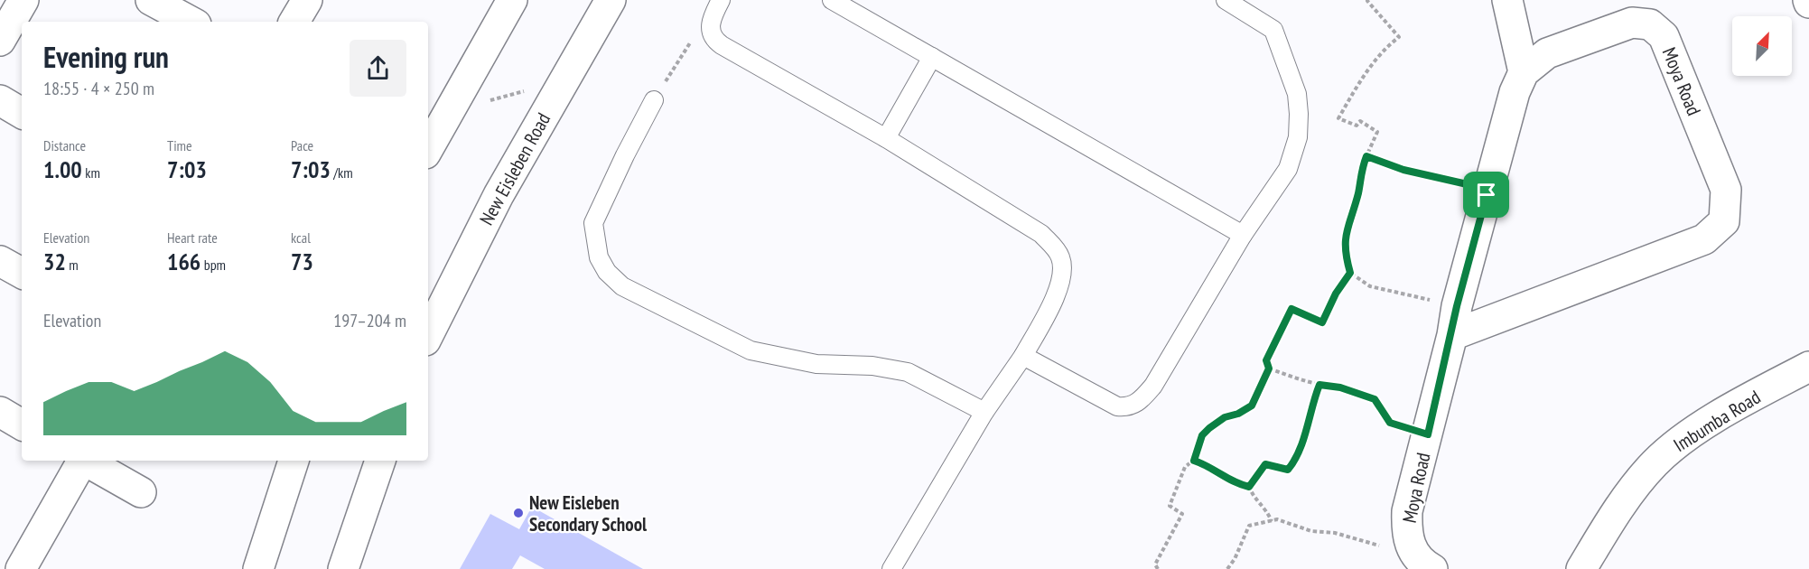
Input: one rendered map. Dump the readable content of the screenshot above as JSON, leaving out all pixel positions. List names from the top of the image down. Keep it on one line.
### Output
{"streets":{"street":["Moya Road","New Eisleben Road","Imbumba Road"]},"places":["New Eisleben Secondary School"],"north":"top right","page":{"heading":["Evening run","18:55 · 4 × 250 m"],"stats":[["Distance","1.00 km"],["Time","7:03"],["Pace","7:03 /km"],["Elevation","32 m"],["Heart rate","166 bpm"],["kcal","73"]],"chart":["Elevation","197–204 m"]}}
